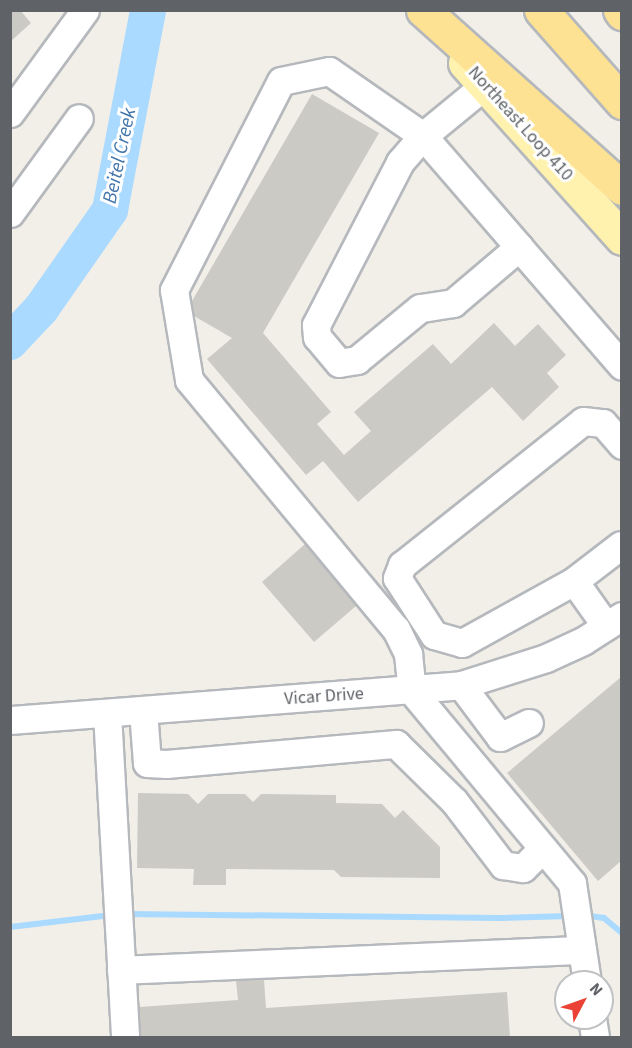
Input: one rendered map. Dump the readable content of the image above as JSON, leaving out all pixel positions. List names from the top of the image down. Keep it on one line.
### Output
{"streets":{"main road":["Northeast Loop 410"],"street":["Vicar Drive"]},"water":["Beitel Creek"],"north":"top right"}
